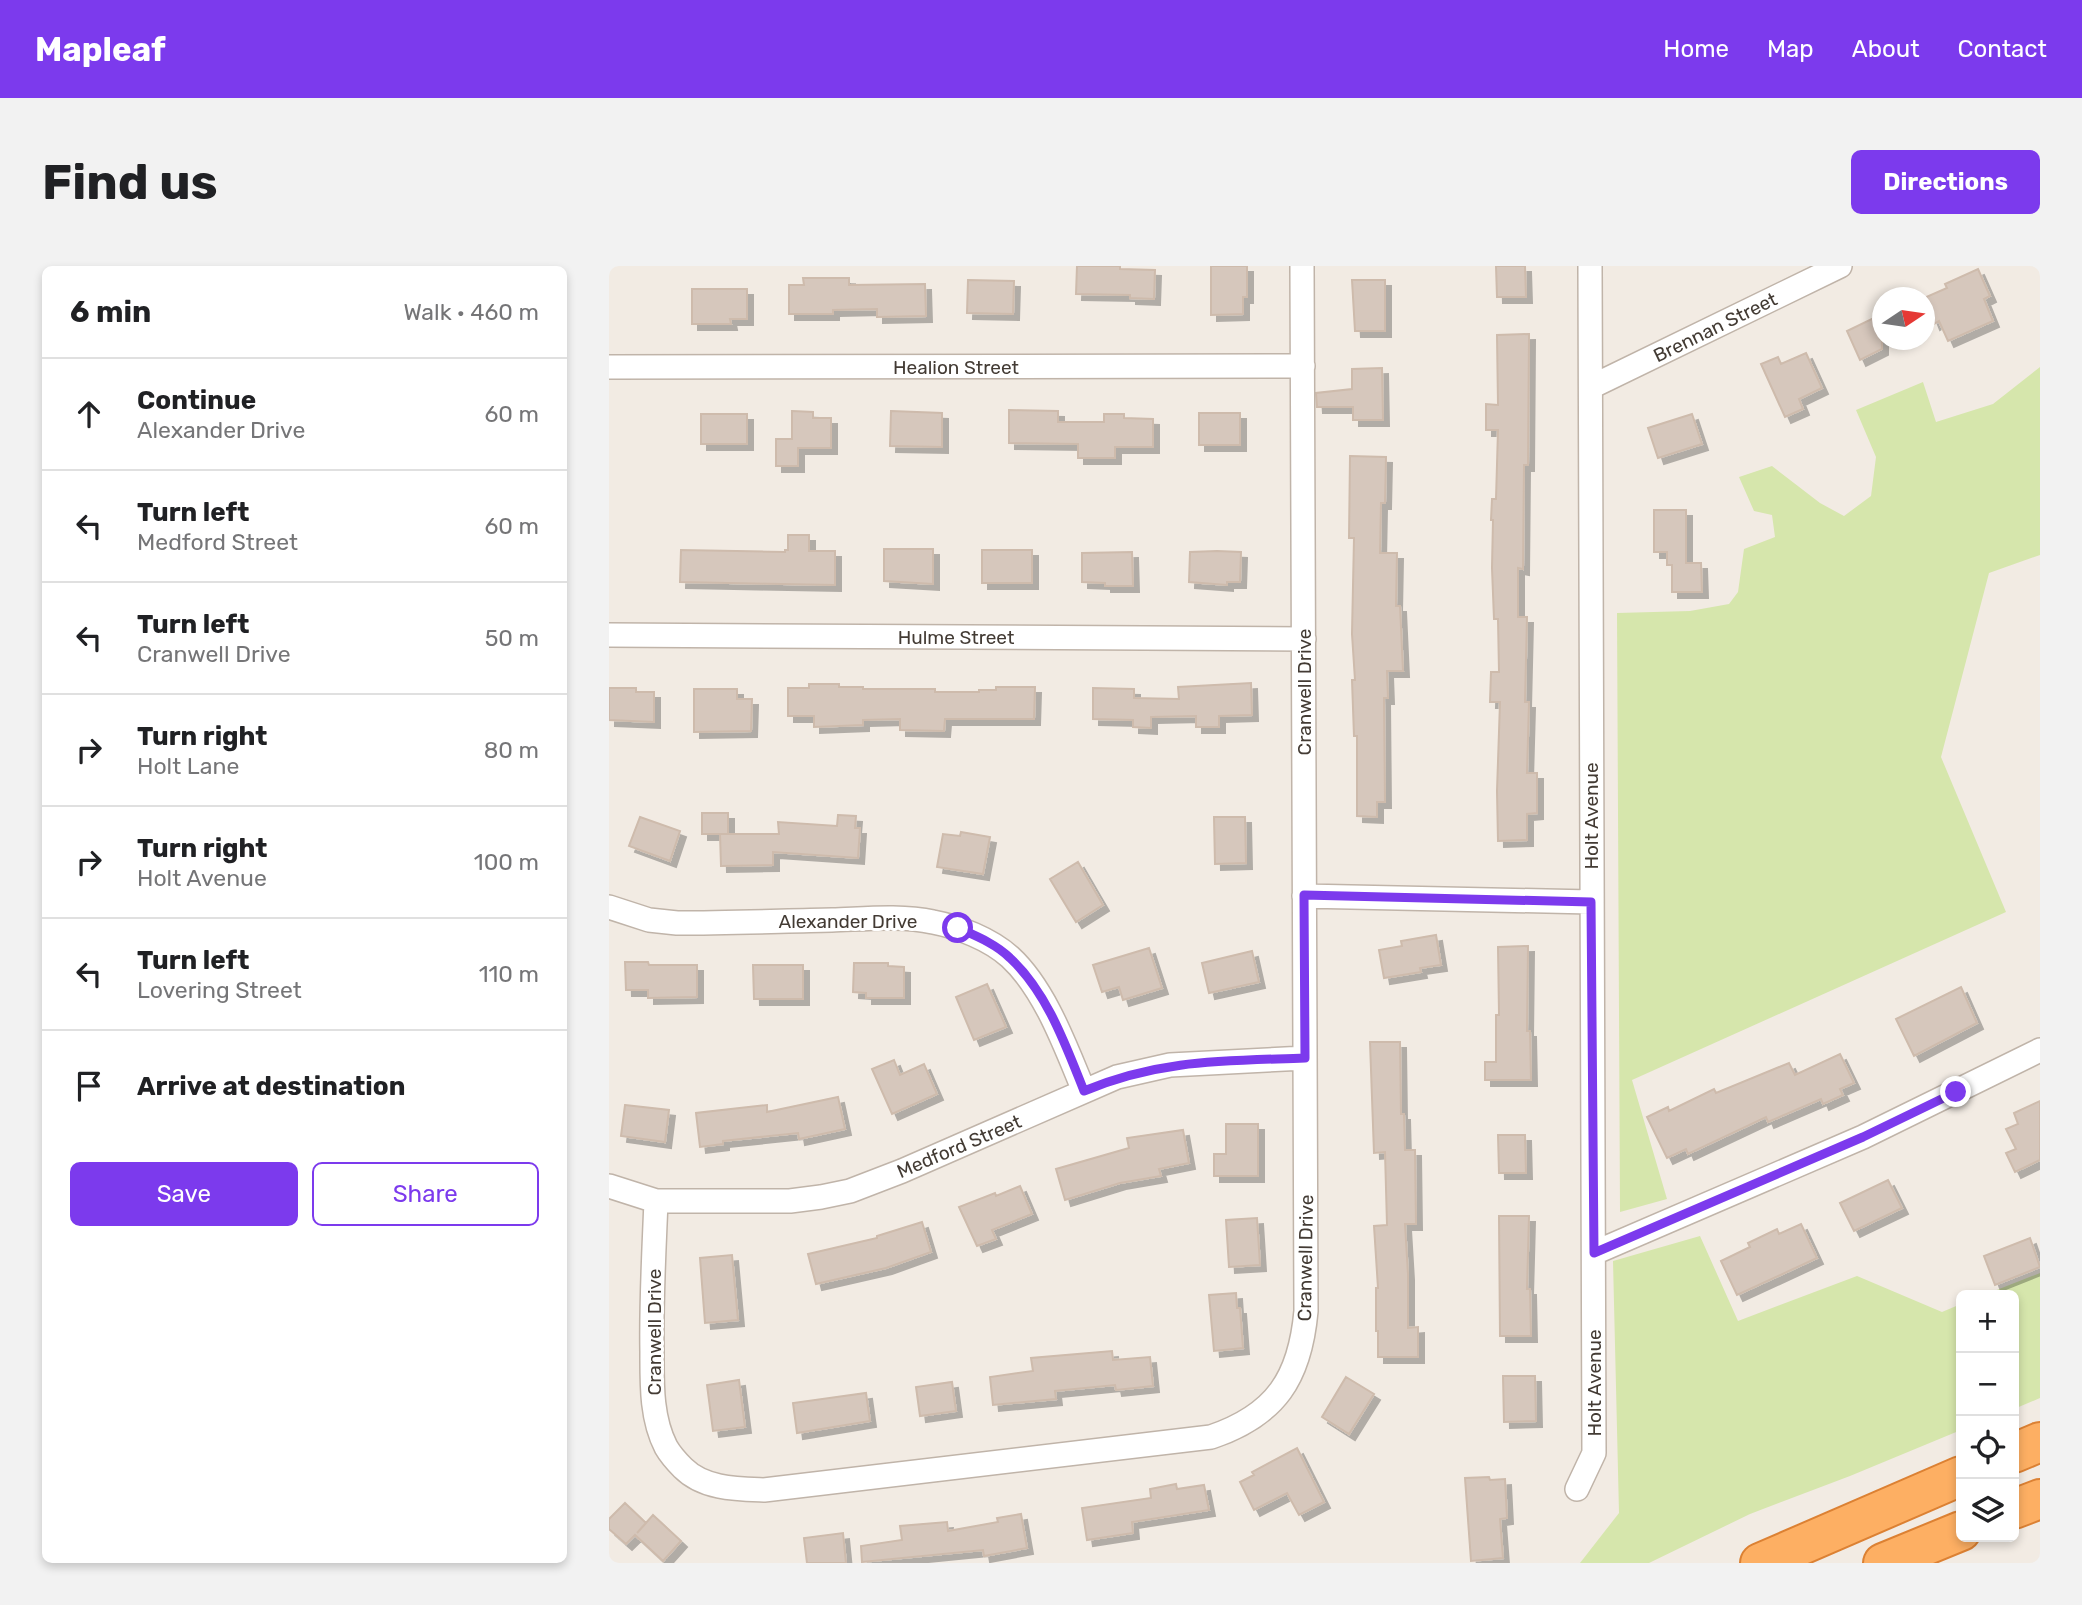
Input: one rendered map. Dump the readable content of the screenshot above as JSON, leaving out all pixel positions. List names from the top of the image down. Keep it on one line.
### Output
{"streets":{"street":["Brennan Street","Healion Street","Hulme Street","Cranwell Drive","Holt Avenue","Alexander Drive","Medford Street"]},"crossings":[["Brennan Street","Holt Avenue"],["Healion Street","Cranwell Drive"],["Hulme Street","Cranwell Drive"],["Cranwell Drive","Medford Street"],["Alexander Drive","Medford Street"]],"north":"right","page":{"header":"Mapleaf","nav":["Home","Map","About","Contact"],"buttons":["Directions",["Save","Share"]],"title":"Find us","heading":["6 min","Walk · 460 m"],"list":[["Continue","Alexander Drive","60 m"],["Turn left","Medford Street","60 m"],["Turn left","Cranwell Drive","50 m"],["Turn right","Holt Lane","80 m"],["Turn right","Holt Avenue","100 m"],["Turn left","Lovering Street","110 m"],"Arrive at destination"],"map_buttons":["+","−"]}}
